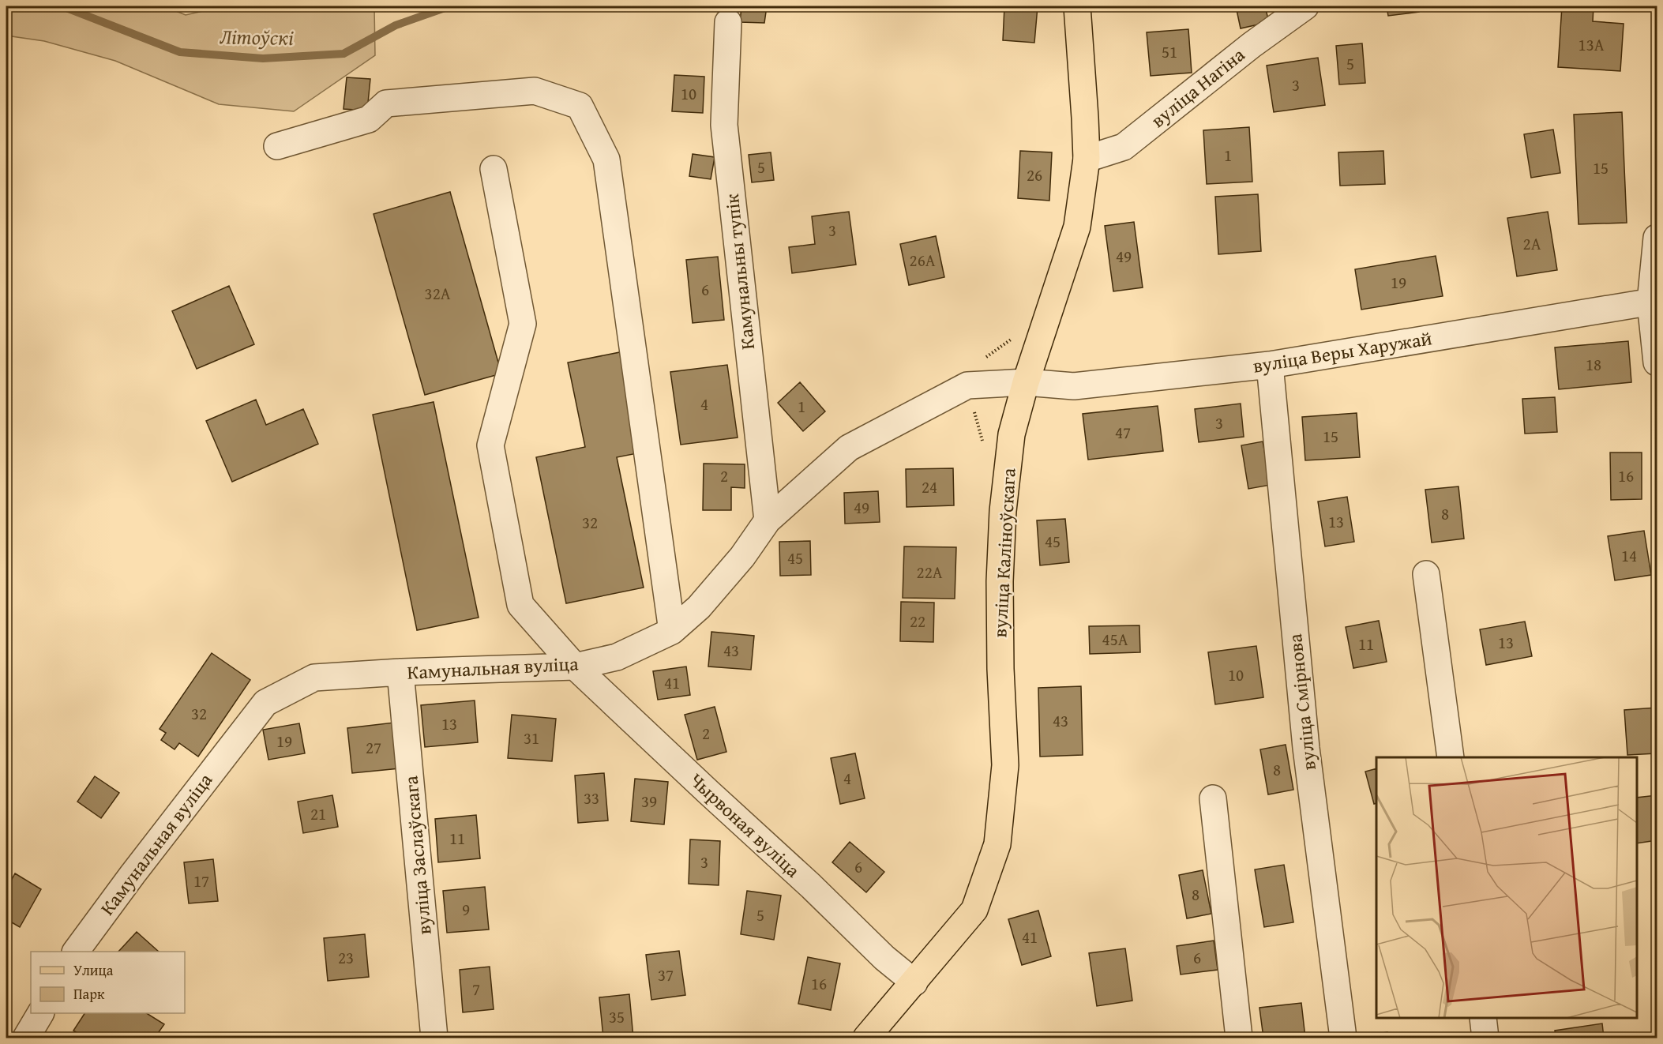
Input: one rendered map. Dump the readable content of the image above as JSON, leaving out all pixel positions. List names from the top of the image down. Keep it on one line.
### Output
{"streets":{"main road":["вуліца Каліноўскага"],"street":["вуліца Нагіна","Камунальны тупік","вуліца Веры Харужай","Камунальная вуліца","вуліца Смірнова","Чырвоная вуліца","вуліца Заслаўскага"]},"crossings":[["вуліца Нагіна","вуліца Каліноўскага"],["Камунальны тупік","Камунальная вуліца"],["вуліца Веры Харужай","вуліца Каліноўскага"],["вуліца Веры Харужай","Камунальная вуліца"],["вуліца Веры Харужай","вуліца Смірнова"],["вуліца Каліноўскага","Камунальная вуліца"],["вуліца Каліноўскага","Чырвоная вуліца"],["Камунальная вуліца","Чырвоная вуліца"],["Камунальная вуліца","вуліца Заслаўскага"]],"water":["Літоўскі"],"house_numbers":["13А","51","5","3","10","1","5","15","26","3","2А","49","26А","19","6","32А","18","4","1","3","47","15","2","16","24","49","8","13","32","45","14","45","22А","22","45А","13","11","43","10","41","32","43","13","2","31","19","27","8","4","33","39","21","11","3","6","17","8","9","5","41","23","6","37","16","7","35"],"legend":["Улица","Парк"]}
